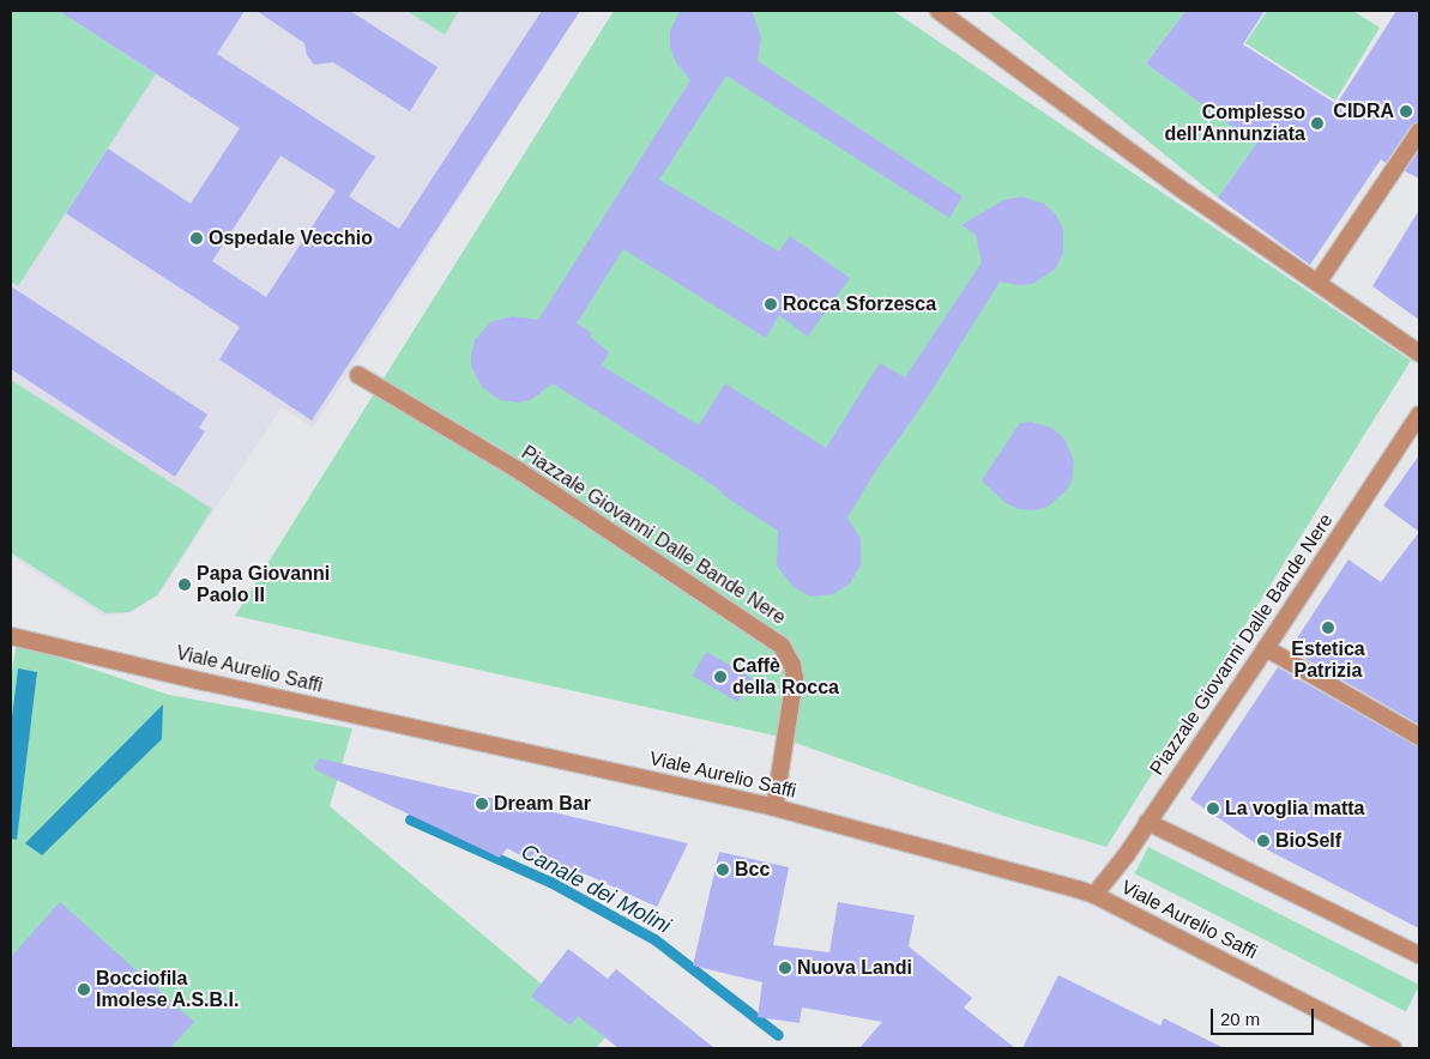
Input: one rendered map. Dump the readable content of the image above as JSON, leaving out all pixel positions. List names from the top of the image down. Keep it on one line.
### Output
{"streets":{"street":["Piazzale Giovanni Dalle Bande Nere","Viale Aurelio Saffi"]},"crossings":[["Piazzale Giovanni Dalle Bande Nere","Viale Aurelio Saffi"]],"water":["Canale dei Molini"],"places":["CIDRA","Complesso dell'Annunziata","Ospedale Vecchio","Rocca Sforzesca","Papa Giovanni Paolo II","Estetica Patrizia","Caffè della Rocca","Dream Bar","La voglia matta","BioSelf","Bcc","Nuova Landi","Bocciofila Imolese A.S.B.I."],"scale_bar":"20 m"}
